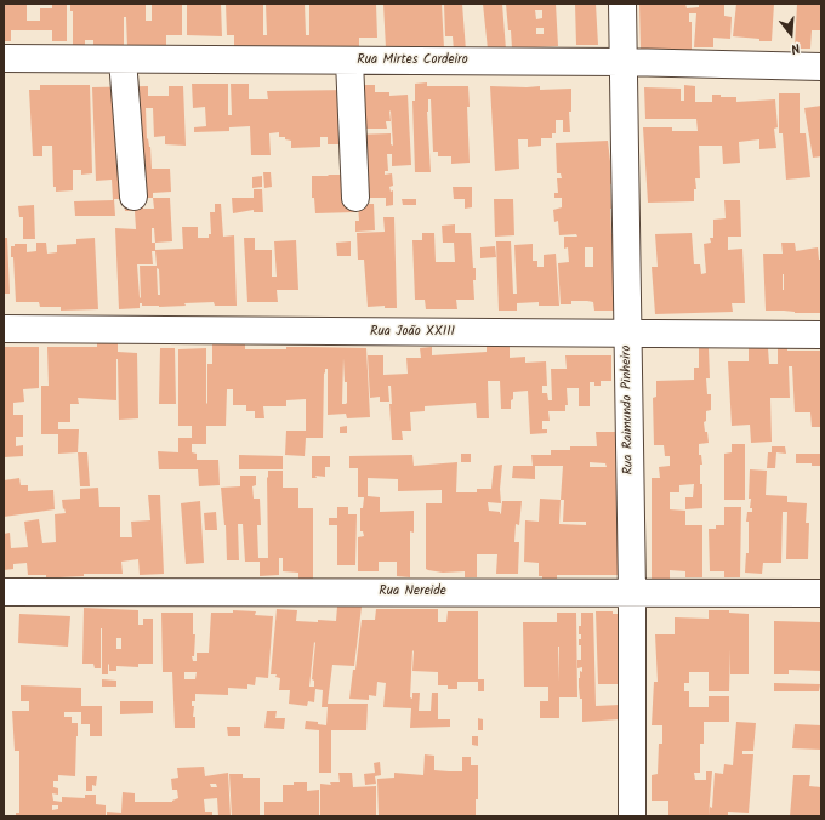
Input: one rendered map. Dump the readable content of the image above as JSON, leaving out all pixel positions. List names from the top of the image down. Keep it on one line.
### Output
{"streets":{"street":["Rua Mirtes Cordeiro","Rua João XXIII","Rua Raimundo Pinheiro","Rua Nereide"]},"crossings":[["Rua Mirtes Cordeiro","Rua Raimundo Pinheiro"],["Rua João XXIII","Rua Raimundo Pinheiro"],["Rua Raimundo Pinheiro","Rua Nereide"]],"north":"bottom"}
